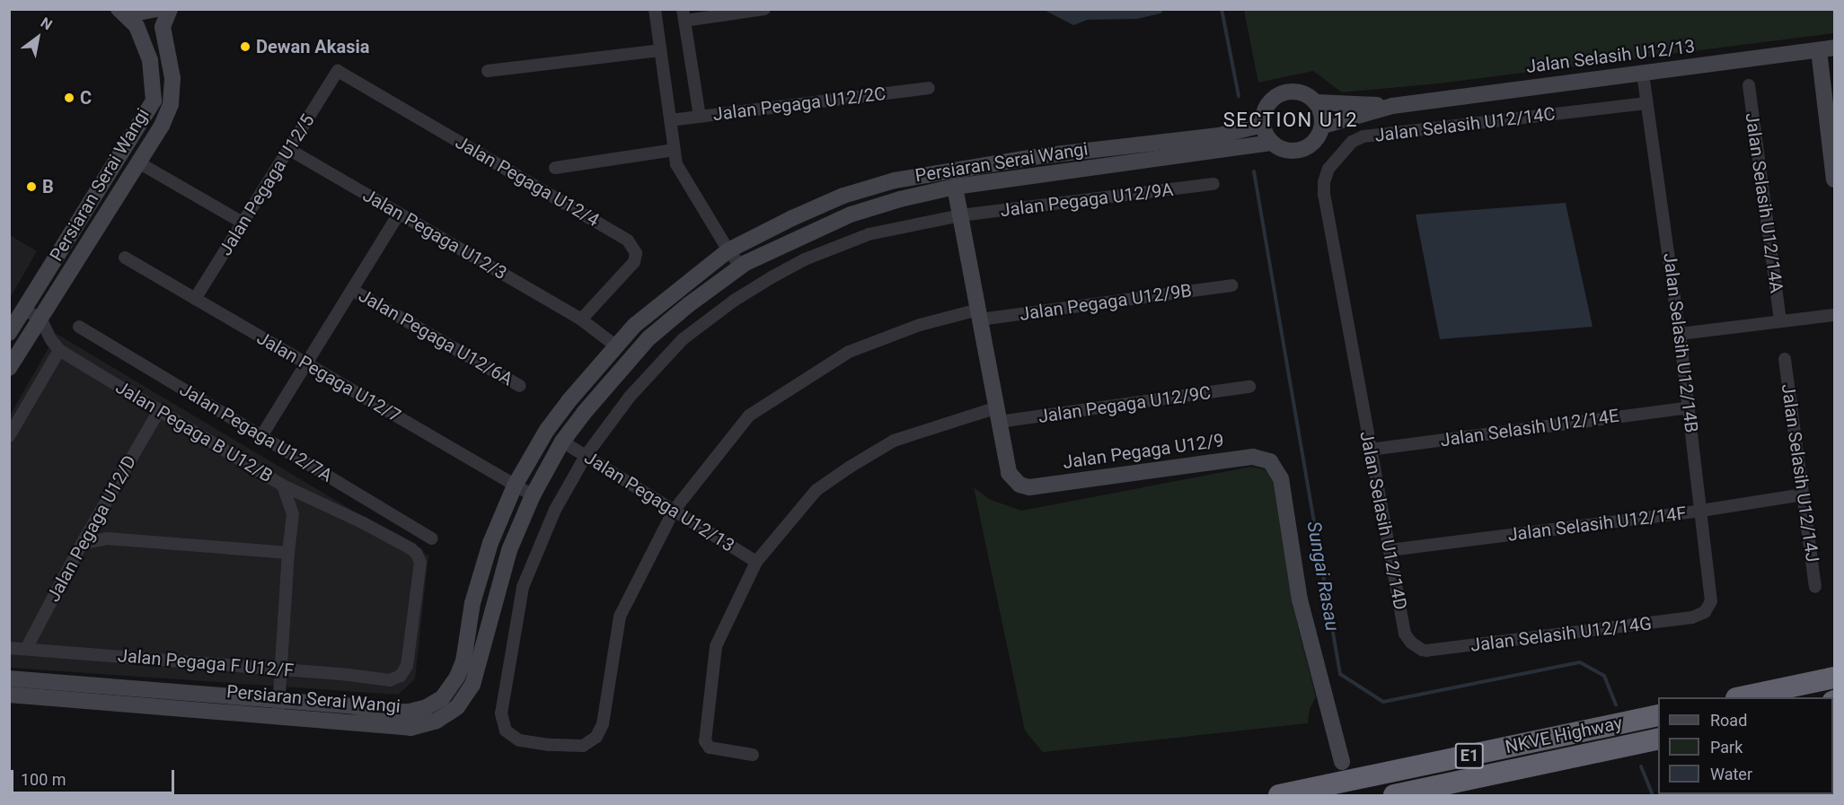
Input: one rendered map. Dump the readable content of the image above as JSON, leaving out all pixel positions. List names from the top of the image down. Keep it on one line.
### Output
{"streets":{"highway":["NKVE Highway","E1"],"street":["Jalan Selasih U12/13","Jalan Pegaga U12/2C","Jalan Selasih U12/14C","Persiaran Serai Wangi","Jalan Pegaga U12/4","Jalan Pegaga U12/5","Jalan Pegaga U12/9A","Jalan Selasih U12/14A","Jalan Pegaga U12/3","Jalan Pegaga U12/9B","Jalan Pegaga U12/6A","Jalan Selasih U12/14B","Jalan Pegaga U12/7","Jalan Pegaga U12/9C","Jalan Selasih U12/14E","Jalan Pegaga B U12/B","Jalan Pegaga U12/7A","Jalan Pegaga U12/9","Jalan Selasih U12/14J","Jalan Pegaga U12/13","Jalan Selasih U12/14D","Jalan Selasih U12/14F","Jalan Pegaga U12/D","Jalan Selasih U12/14G","Jalan Pegaga F U12/F"]},"crossings":[["Jalan Selasih U12/13","Persiaran Serai Wangi"],["Jalan Selasih U12/13","Jalan Selasih U12/14B"],["Jalan Selasih U12/14C","Jalan Selasih U12/14B"],["Jalan Selasih U12/14C","Jalan Selasih U12/14D"],["Persiaran Serai Wangi","Jalan Pegaga U12/3"],["Persiaran Serai Wangi","Jalan Pegaga U12/7"],["Persiaran Serai Wangi","Jalan Pegaga B U12/B"],["Persiaran Serai Wangi","Jalan Pegaga U12/9"],["Persiaran Serai Wangi","Jalan Pegaga U12/13"],["Jalan Pegaga U12/4","Jalan Pegaga U12/5"],["Jalan Pegaga U12/4","Jalan Pegaga U12/3"],["Jalan Pegaga U12/5","Jalan Pegaga U12/3"],["Jalan Pegaga U12/5","Jalan Pegaga U12/7"],["Jalan Pegaga U12/9A","Jalan Pegaga U12/9B"],["Jalan Pegaga U12/9A","Jalan Pegaga U12/9"],["Jalan Pegaga U12/9A","Jalan Pegaga U12/13"],["Jalan Pegaga U12/9B","Jalan Pegaga U12/9"],["Jalan Pegaga U12/9B","Jalan Pegaga U12/13"],["Jalan Selasih U12/14B","Jalan Selasih U12/14E"],["Jalan Selasih U12/14B","Jalan Selasih U12/14F"],["Jalan Selasih U12/14B","Jalan Selasih U12/14G"],["Jalan Pegaga U12/9C","Jalan Pegaga U12/9"],["Jalan Pegaga U12/9C","Jalan Pegaga U12/13"],["Jalan Selasih U12/14E","Jalan Selasih U12/14D"],["Jalan Pegaga B U12/B","Jalan Pegaga U12/D"],["Jalan Pegaga B U12/B","Jalan Pegaga F U12/F"],["Jalan Selasih U12/14J","Jalan Selasih U12/14F"],["Jalan Selasih U12/14D","Jalan Selasih U12/14F"],["Jalan Selasih U12/14D","Jalan Selasih U12/14G"],["Jalan Pegaga U12/D","Jalan Pegaga F U12/F"]],"districts":["SECTION U12"],"water":["Sungai Rasau"],"places":["Dewan Akasia","C","B"],"legend":["Road","Park","Water"],"scale_bar":"100 m","north":"top right"}
